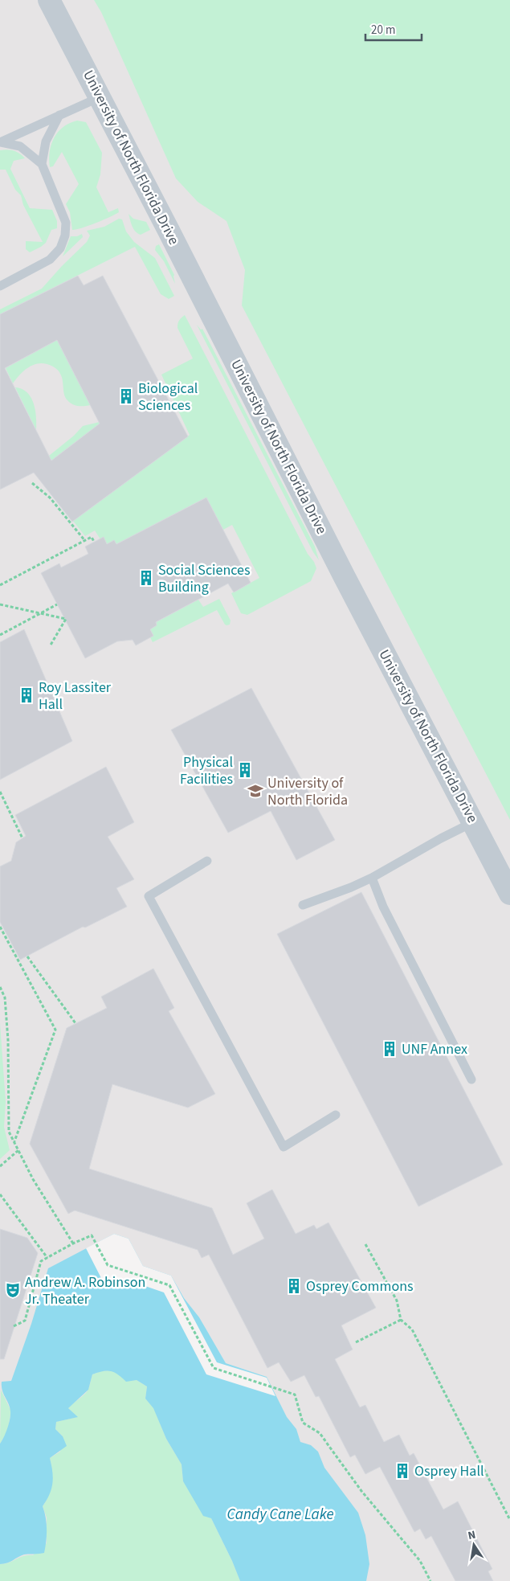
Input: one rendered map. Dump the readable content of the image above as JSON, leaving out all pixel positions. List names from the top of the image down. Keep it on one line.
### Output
{"streets":{"street":["University of North Florida Drive"]},"water":["Candy Cane Lake"],"places":{"building":["Biological Sciences","Social Sciences Building","Roy Lassiter Hall","Physical Facilities","UNF Annex","Osprey Commons","Osprey Hall"],"school or university":["University of North Florida"],"theatre":["Andrew A. Robinson Jr. Theater"]},"scale_bar":"20 m","north":"top"}
